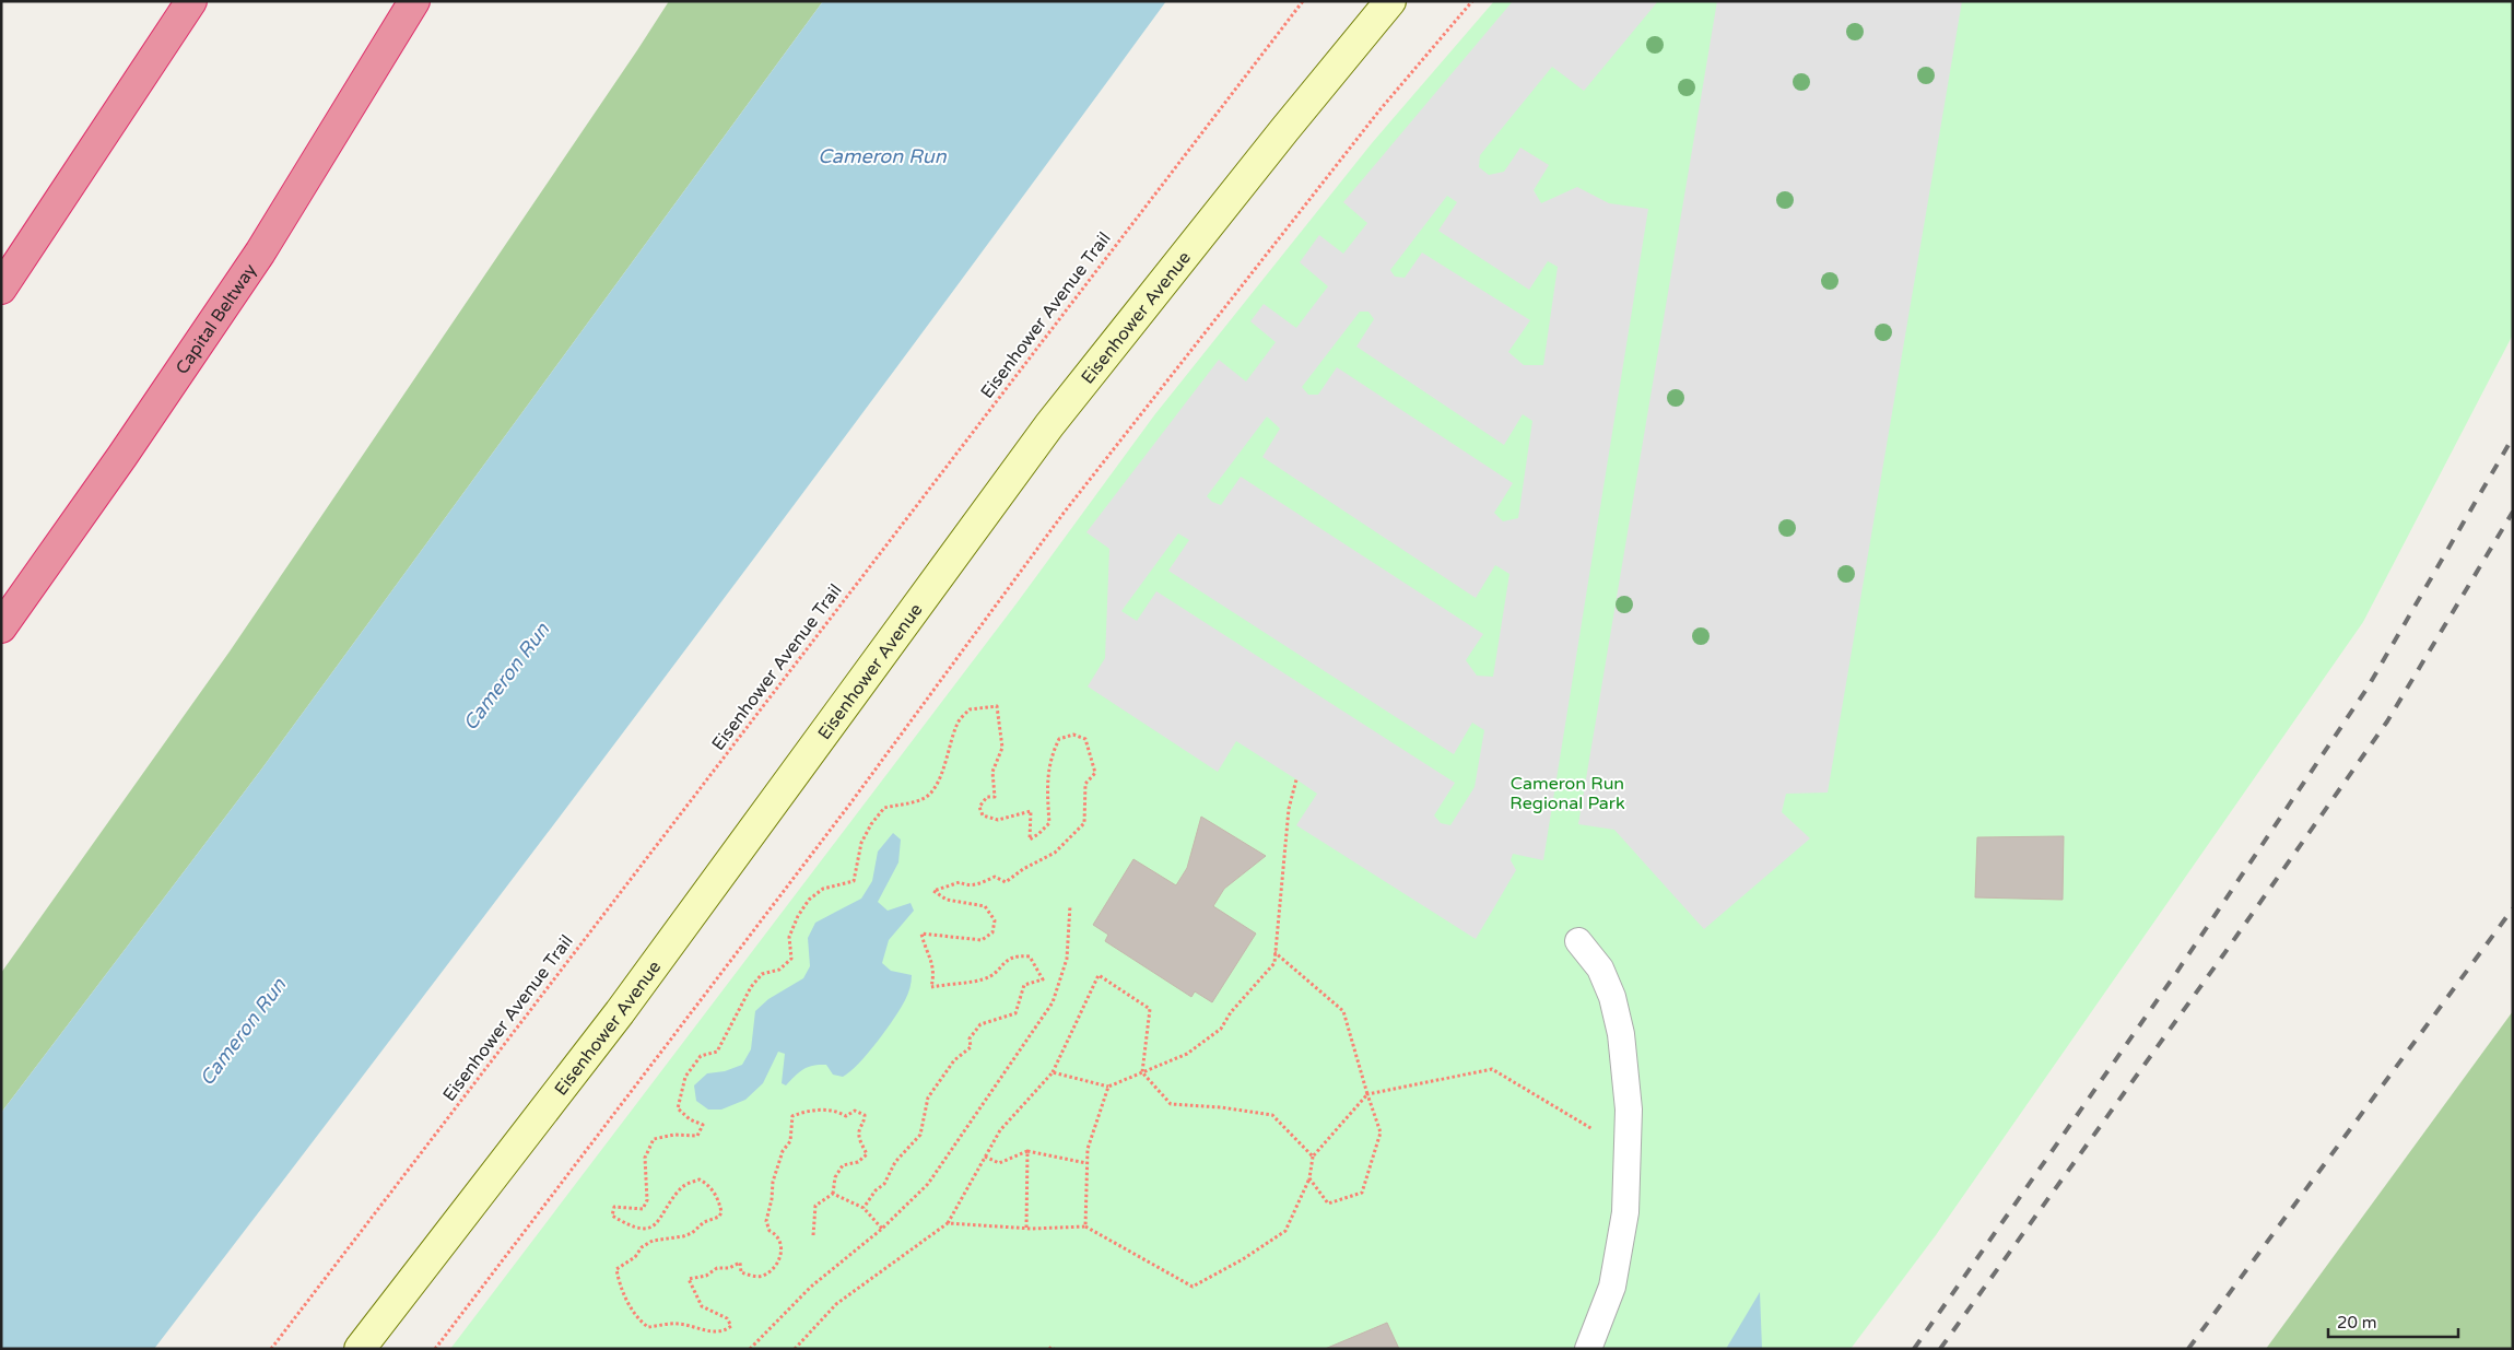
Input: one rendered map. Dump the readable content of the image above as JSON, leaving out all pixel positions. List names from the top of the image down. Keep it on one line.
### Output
{"streets":{"highway":["Capital Beltway"],"main road":["Eisenhower Avenue"],"path":["Eisenhower Avenue Trail"]},"water":["Cameron Run"],"parks":["Cameron Run Regional Park"],"scale_bar":"20 m"}
